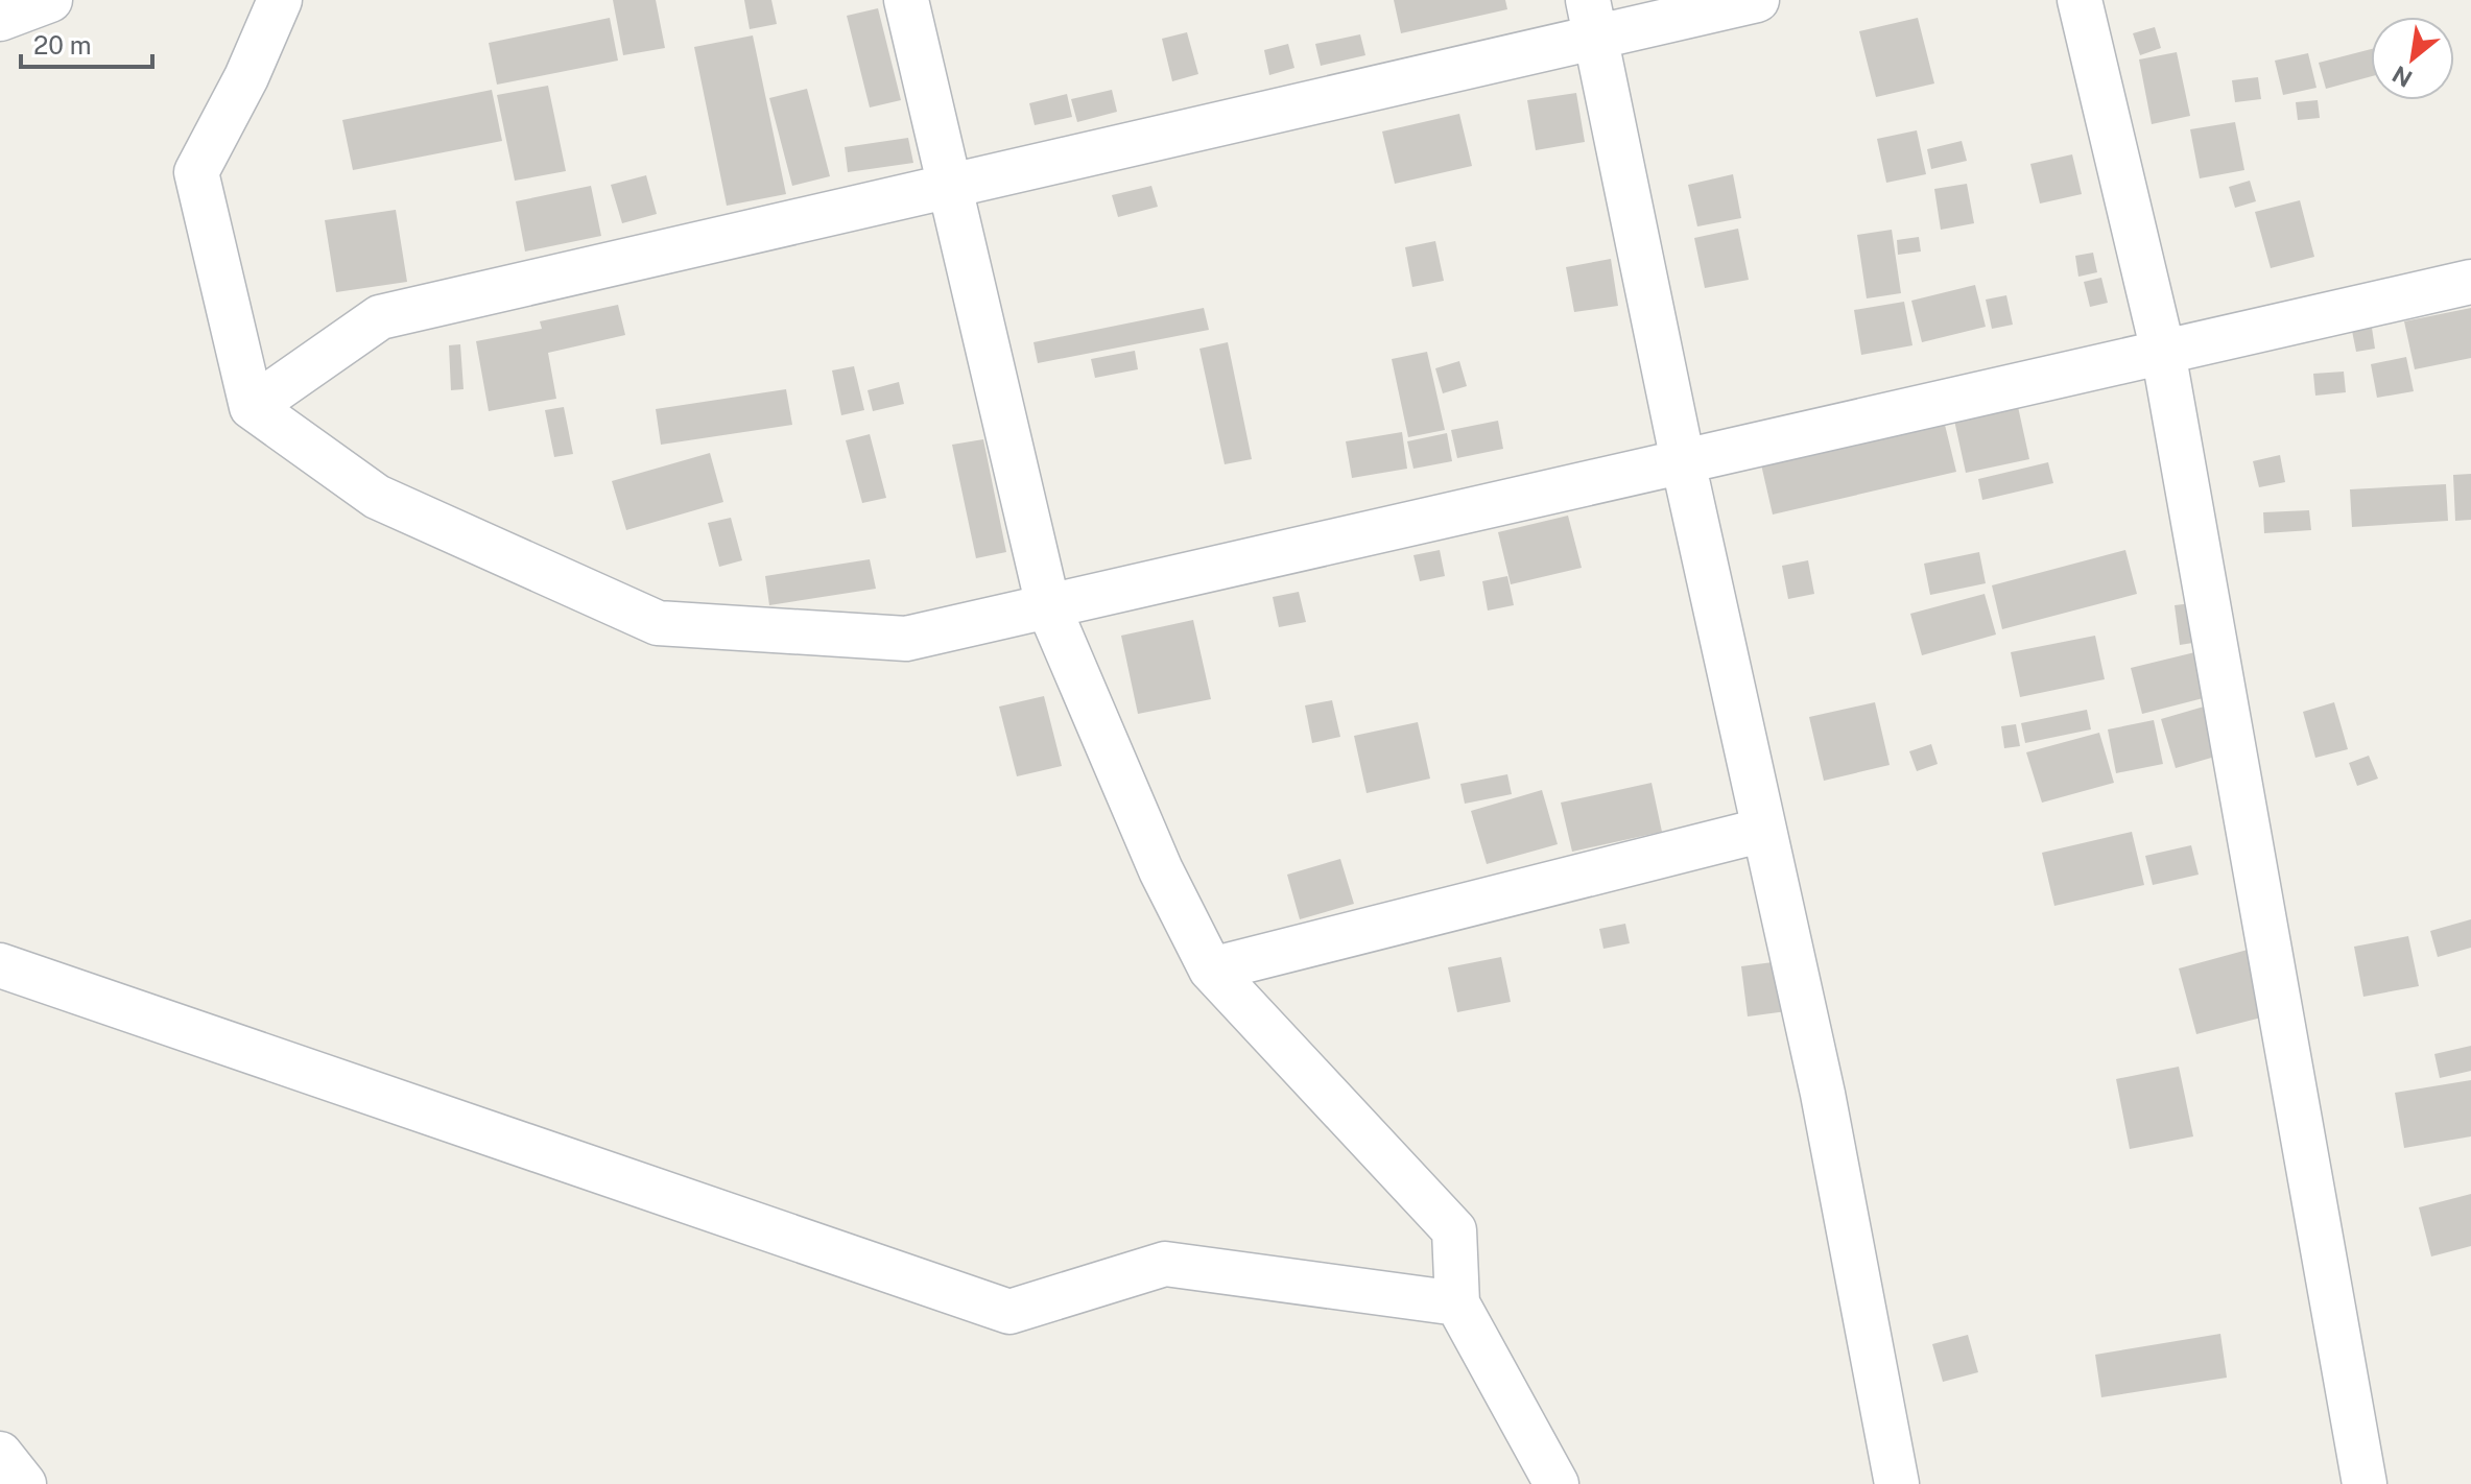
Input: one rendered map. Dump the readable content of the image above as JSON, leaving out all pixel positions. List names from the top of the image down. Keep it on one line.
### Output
{"scale_bar":"20 m","north":"bottom left"}
